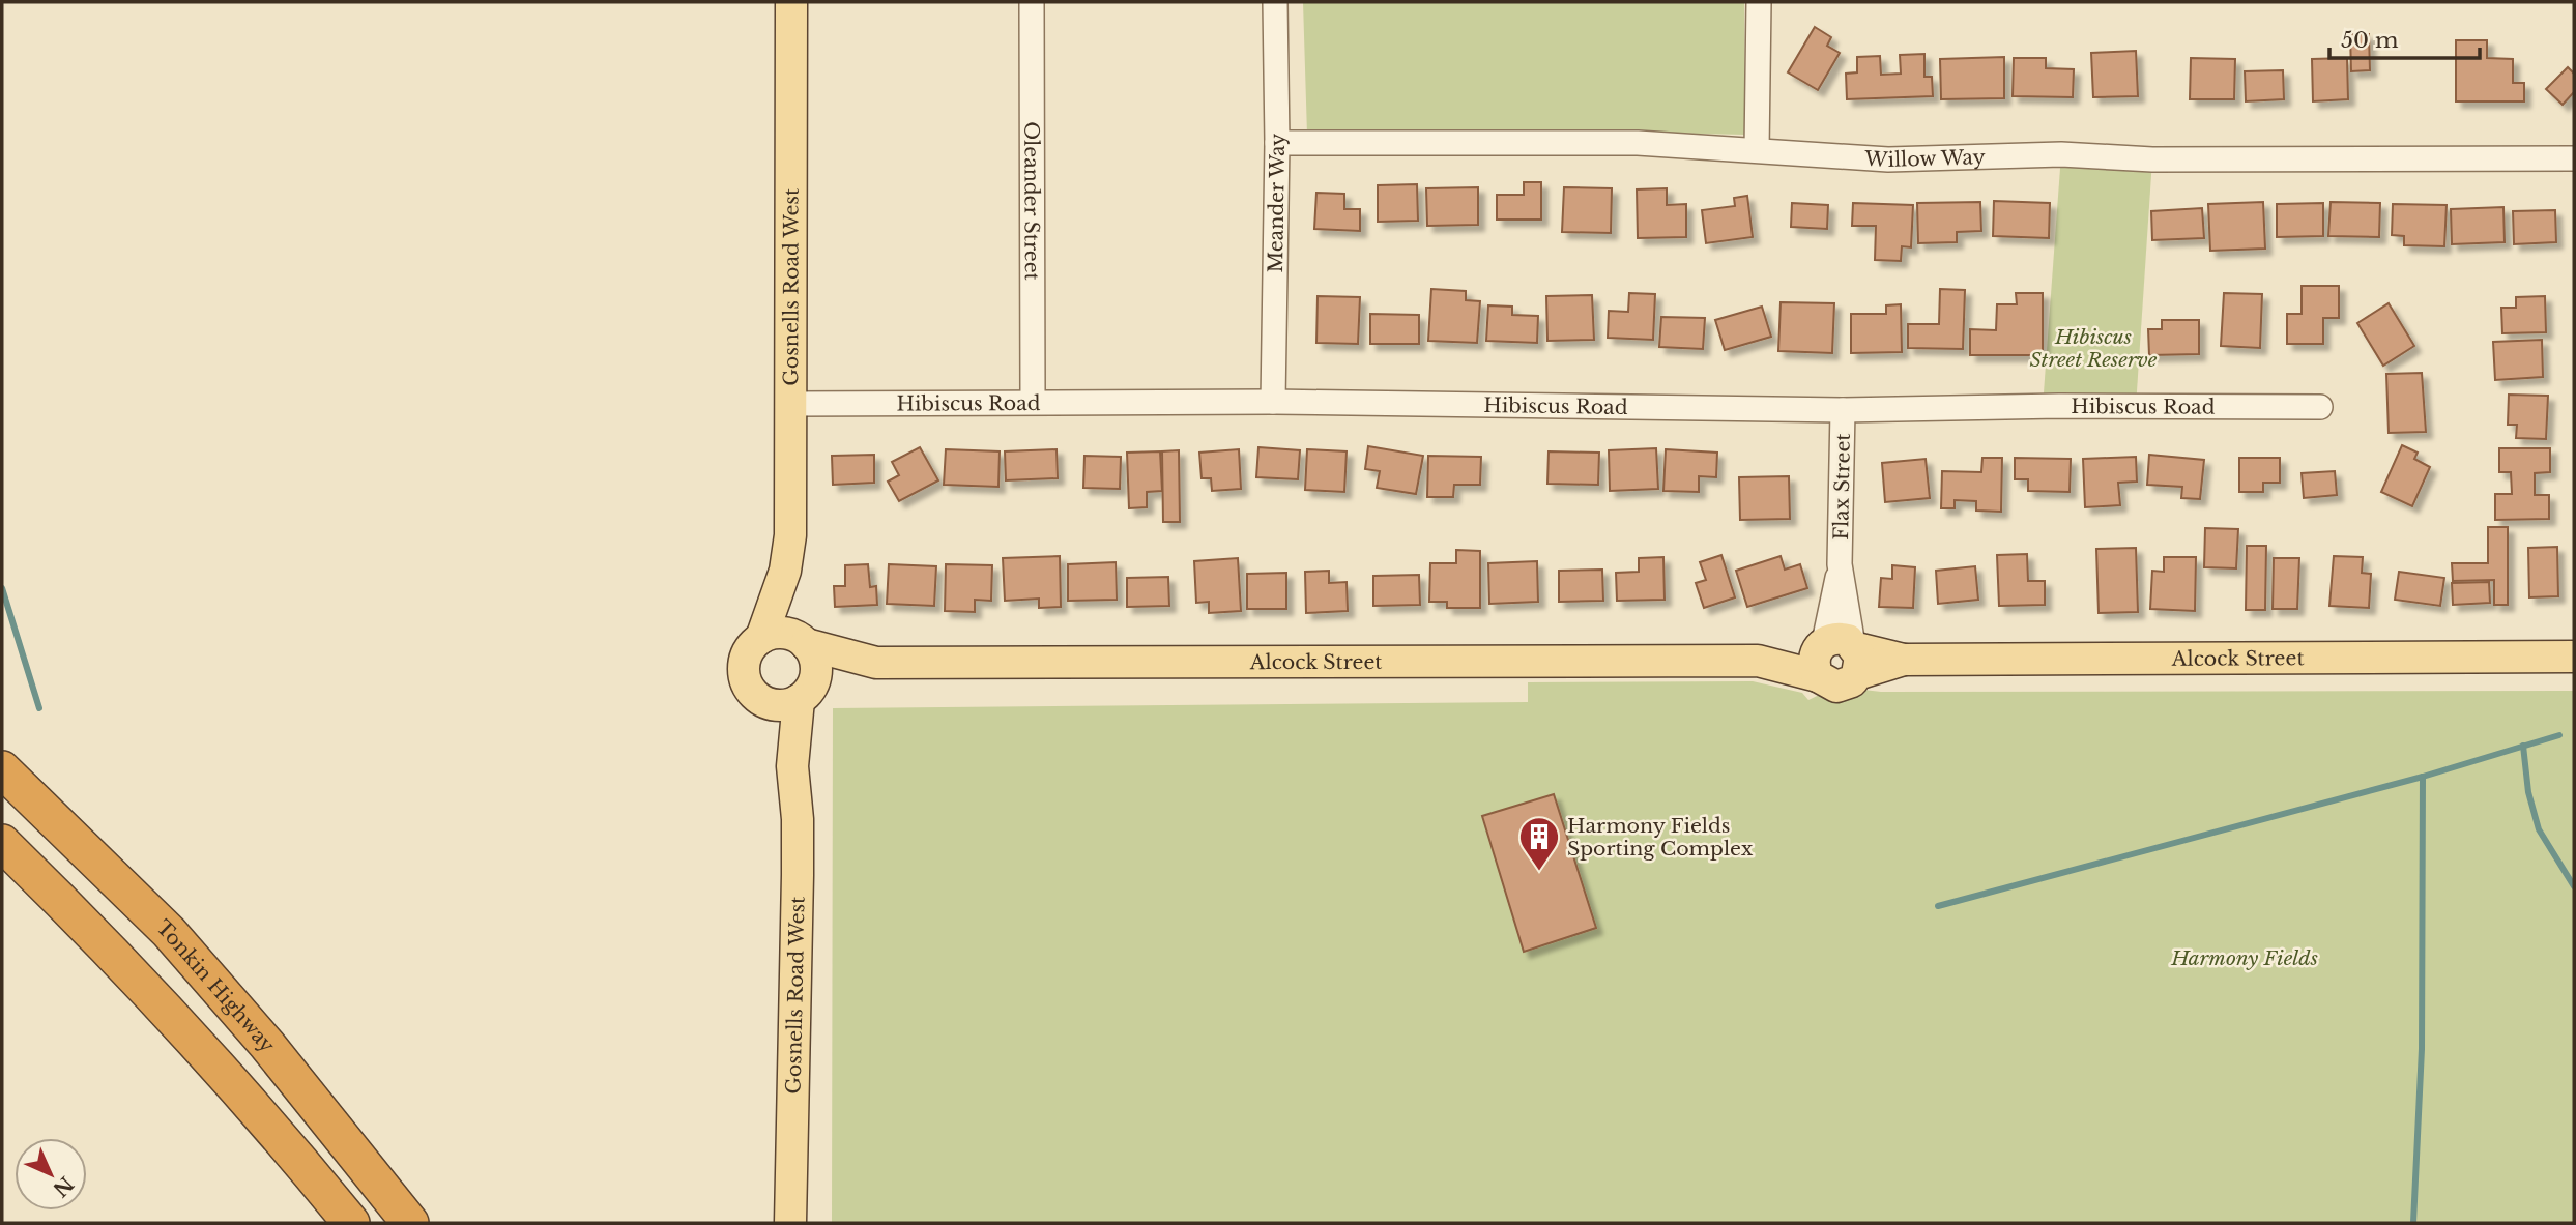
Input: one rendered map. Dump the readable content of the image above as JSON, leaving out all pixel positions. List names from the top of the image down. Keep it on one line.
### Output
{"streets":{"highway":["Tonkin Highway"],"main road":["Gosnells Road West","Alcock Street"],"street":["Willow Way","Oleander Street","Meander Way","Hibiscus Road","Flax Street"]},"crossings":[["Willow Way","Meander Way"],["Oleander Street","Hibiscus Road"],["Meander Way","Hibiscus Road"],["Gosnells Road West","Hibiscus Road"],["Gosnells Road West","Alcock Street"],["Hibiscus Road","Flax Street"],["Flax Street","Alcock Street"]],"parks":["Hibiscus Street Reserve","Harmony Fields"],"places":{"building":["Harmony Fields Sporting Complex"]},"scale_bar":"50 m","north":"bottom right"}
